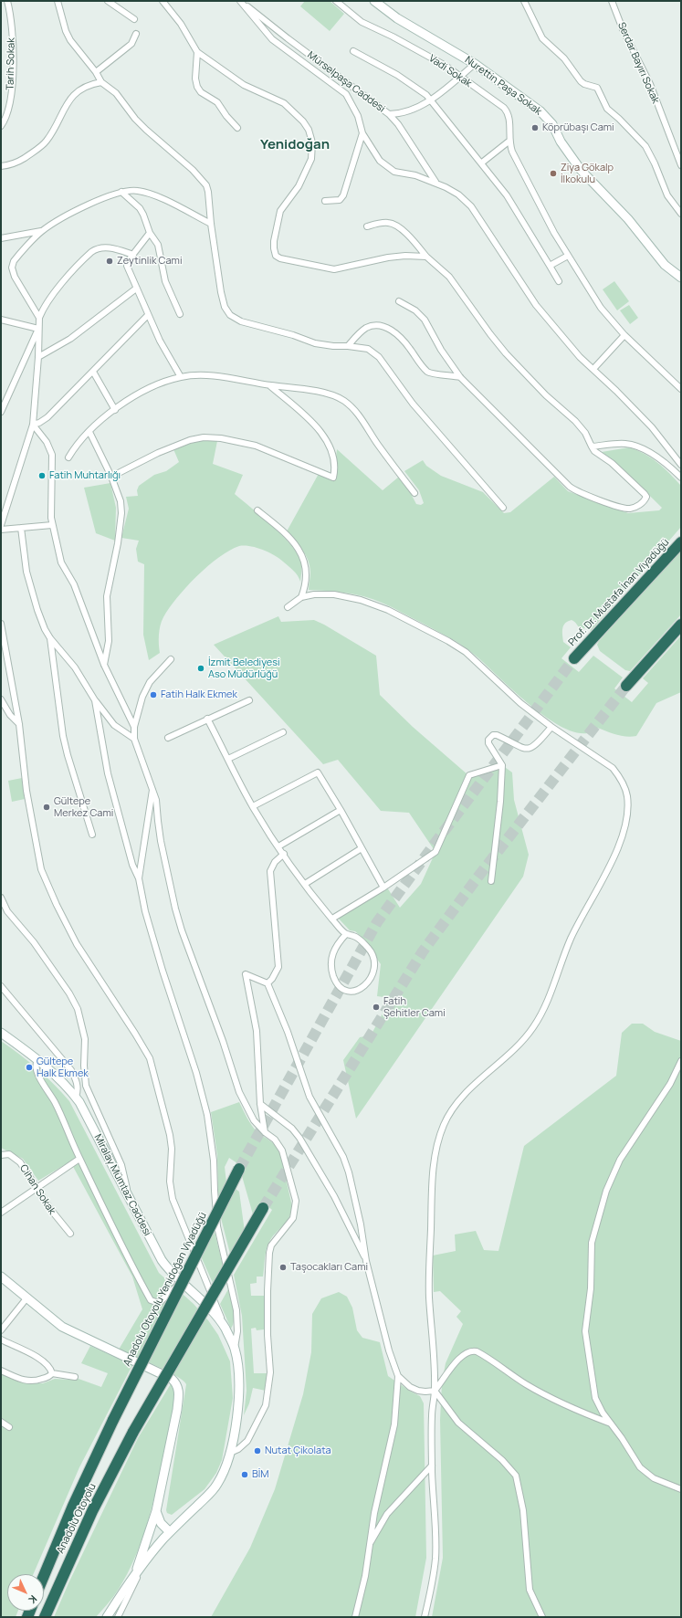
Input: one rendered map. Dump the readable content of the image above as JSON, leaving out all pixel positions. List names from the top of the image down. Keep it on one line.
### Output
{"streets":{"highway":["Prof. Dr. Mustafa İnan Viyadüğü","Anadolu Otoyolu Yenidoğan Viyadüğü","Anadolu Otoyolu"],"main road":["Nurettin Paşa Sokak","Miralay Mümtaz Caddesi"],"street":["Serdar Bayırı Sokak","Tarih Sokak","Vadi Sokak","Mürselpaşa Caddesi","Cihan Sokak"]},"crossings":[["Vadi Sokak","Mürselpaşa Caddesi"],["Mürselpaşa Caddesi","Nurettin Paşa Sokak"],["Anadolu Otoyolu Yenidoğan Viyadüğü","Anadolu Otoyolu"]],"districts":["Yenidoğan"],"places":["Köprübaşı Cami","Ziya Gökalp İlkokulu","Zeytinlik Cami","Fatih Muhtarlığı","İzmit Belediyesi Aso Müdürlüğü","Fatih Halk Ekmek","Gültepe Merkez Cami","Fatih Şehitler Cami","Gültepe Halk Ekmek","Taşocakları Cami","Nutat Çikolata","BİM"],"north":"bottom right"}
